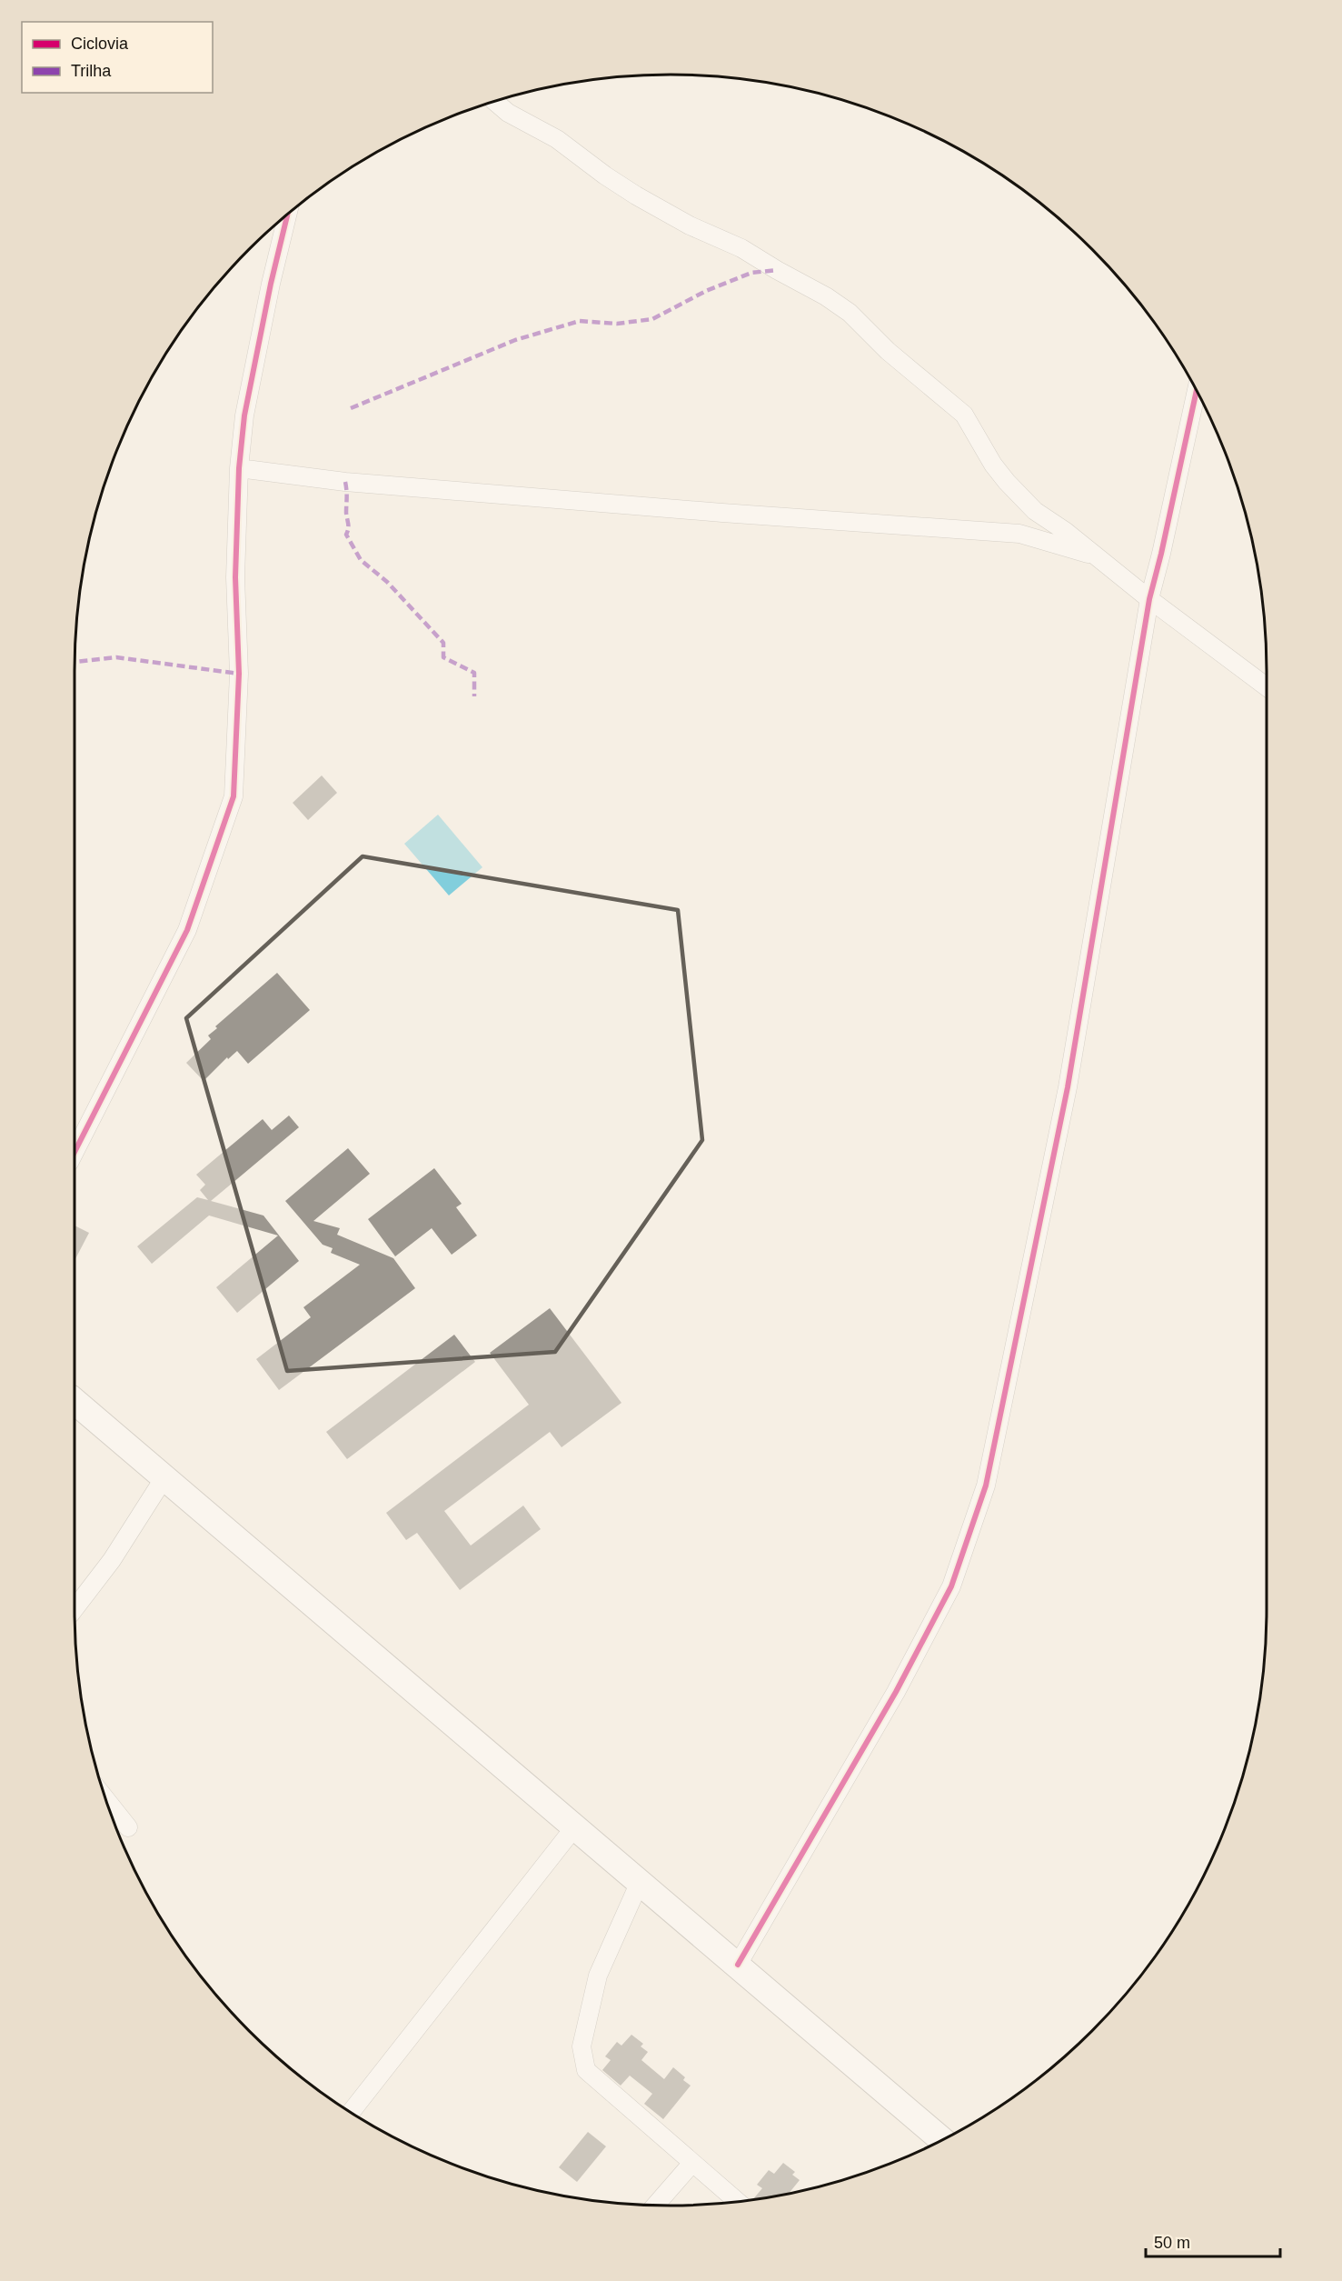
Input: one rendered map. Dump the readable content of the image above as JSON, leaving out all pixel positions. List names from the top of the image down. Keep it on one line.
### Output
{"legend":["Ciclovia","Trilha"],"scale_bar":"50 m"}
